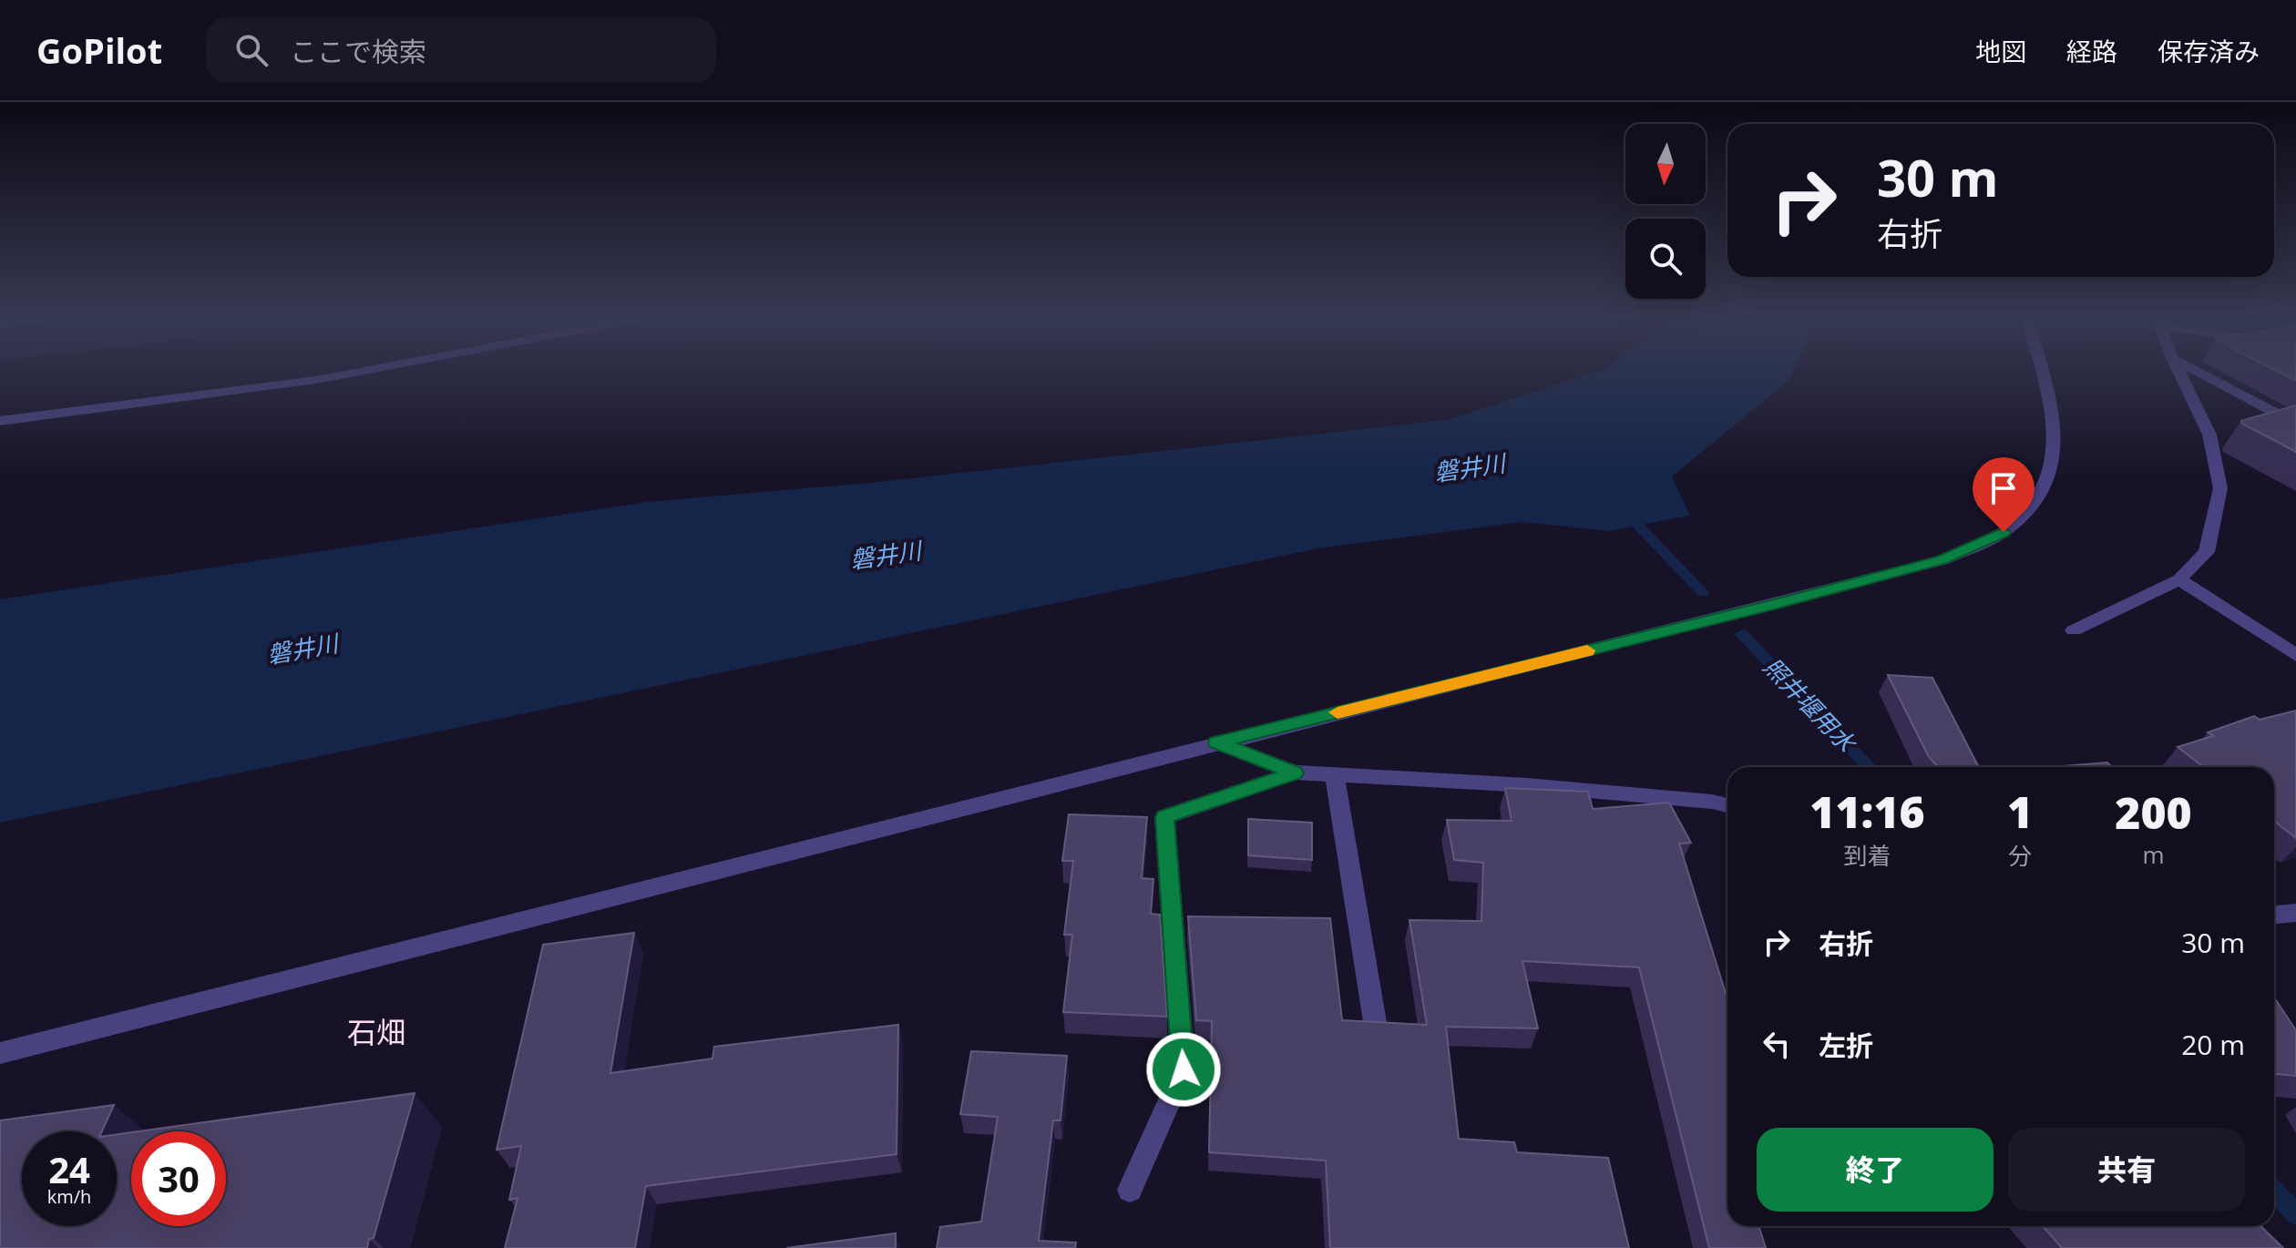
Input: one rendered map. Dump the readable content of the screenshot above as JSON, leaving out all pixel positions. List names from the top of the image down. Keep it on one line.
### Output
{"districts":["石畑"],"water":["磐井川","照井堰用水"],"north":"bottom","page":{"header":"GoPilot","search":"ここで検索","nav":["地図","経路","保存済み"],"turn":["30 m","右折"],"eta":["11:16","到着","1","分","200","m"],"list":[{"name":"右折","value":"30 m"},{"name":"左折","value":"20 m"}],"buttons":["終了","共有"],"speed":"24 km/h","limit":"30"}}
